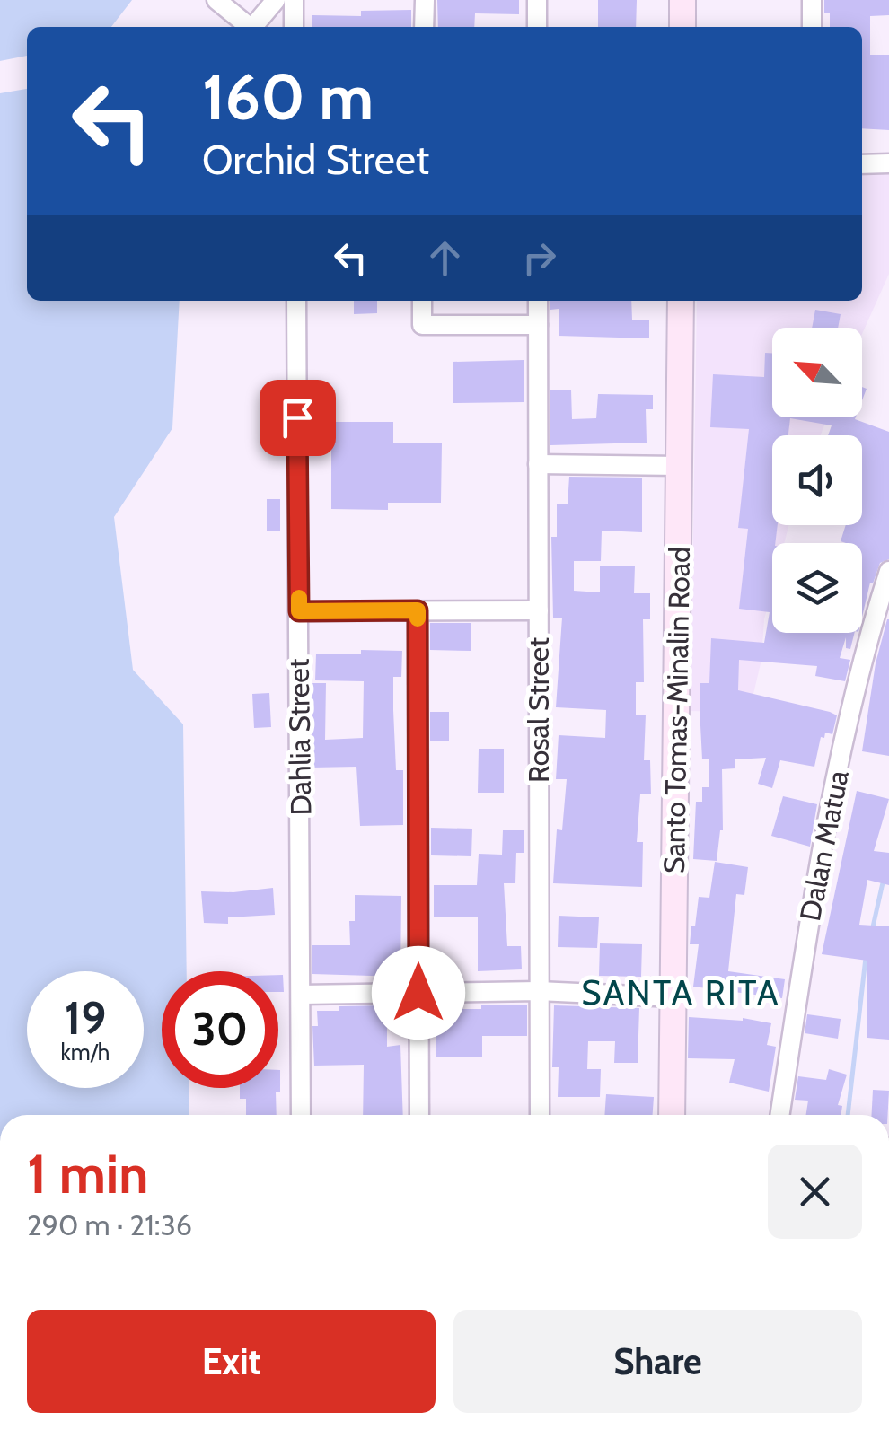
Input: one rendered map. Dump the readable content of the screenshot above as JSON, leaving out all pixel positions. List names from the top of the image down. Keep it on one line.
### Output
{"streets":{"main road":["Santo Tomas-Minalin Road"],"street":["Rosal Street","Dahlia Street","Dalan Matua"]},"districts":["SANTA RITA"],"north":"top left","page":{"turn":["160 m","Orchid Street"],"speed":"19 km/h","limit":"30","heading":["1 min","290 m · 21:36"],"buttons":["Exit","Share"]}}
